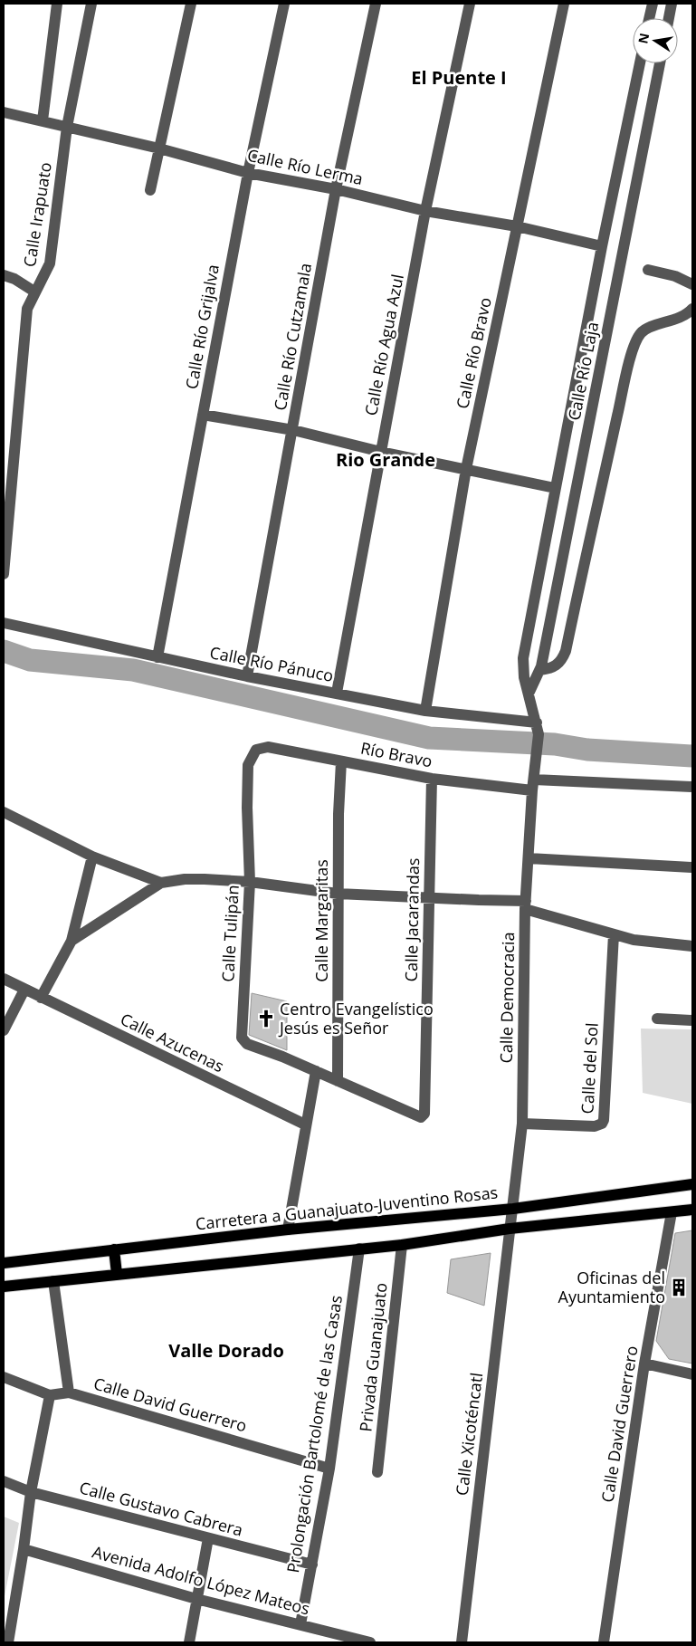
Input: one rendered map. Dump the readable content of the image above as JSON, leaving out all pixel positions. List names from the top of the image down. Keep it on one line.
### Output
{"streets":{"main road":["Carretera a Guanajuato-Juventino Rosas"],"street":["Calle Río Lerma","Calle Irapuato","Calle Río Grijalva","Calle Río Cutzamala","Calle Río Agua Azul","Calle Río Bravo","Calle Río Laja","Calle Río Pánuco","Río Bravo","Calle Jacarandas","Calle Margaritas","Calle Tulipán","Calle Democracia","Calle Azucenas","Calle del Sol","Privada Guanajuato","Calle David Guerrero","Prolongación Bartolomé de las Casas","Calle Xicoténcatl","Calle Gustavo Cabrera","Avenida Adolfo López Mateos"]},"crossings":[["Calle Río Lerma","Calle Irapuato"],["Calle Río Lerma","Calle Río Grijalva"],["Calle Río Lerma","Calle Río Cutzamala"],["Calle Río Lerma","Calle Río Agua Azul"],["Calle Río Lerma","Calle Río Bravo"],["Calle Río Lerma","Calle Río Laja"],["Calle Río Grijalva","Calle Río Pánuco"],["Calle Río Cutzamala","Calle Río Pánuco"],["Calle Río Agua Azul","Calle Río Pánuco"],["Calle Río Bravo","Calle Río Pánuco"],["Calle Río Laja","Calle Río Pánuco"],["Calle Río Laja","Calle Democracia"],["Río Bravo","Calle Jacarandas"],["Río Bravo","Calle Margaritas"],["Río Bravo","Calle Tulipán"],["Río Bravo","Calle Democracia"],["Calle Jacarandas","Calle Margaritas"],["Calle Democracia","Calle del Sol"],["Calle Democracia","Carretera a Guanajuato-Juventino Rosas"],["Calle Democracia","Calle Xicoténcatl"],["Calle David Guerrero","Prolongación Bartolomé de las Casas"],["Prolongación Bartolomé de las Casas","Calle Gustavo Cabrera"],["Prolongación Bartolomé de las Casas","Avenida Adolfo López Mateos"]],"districts":["El Puente I","Rio Grande","Valle Dorado"],"places":{"church":["Centro Evangelístico Jesús es Señor"],"building":["Oficinas del Ayuntamiento"]},"north":"left"}
